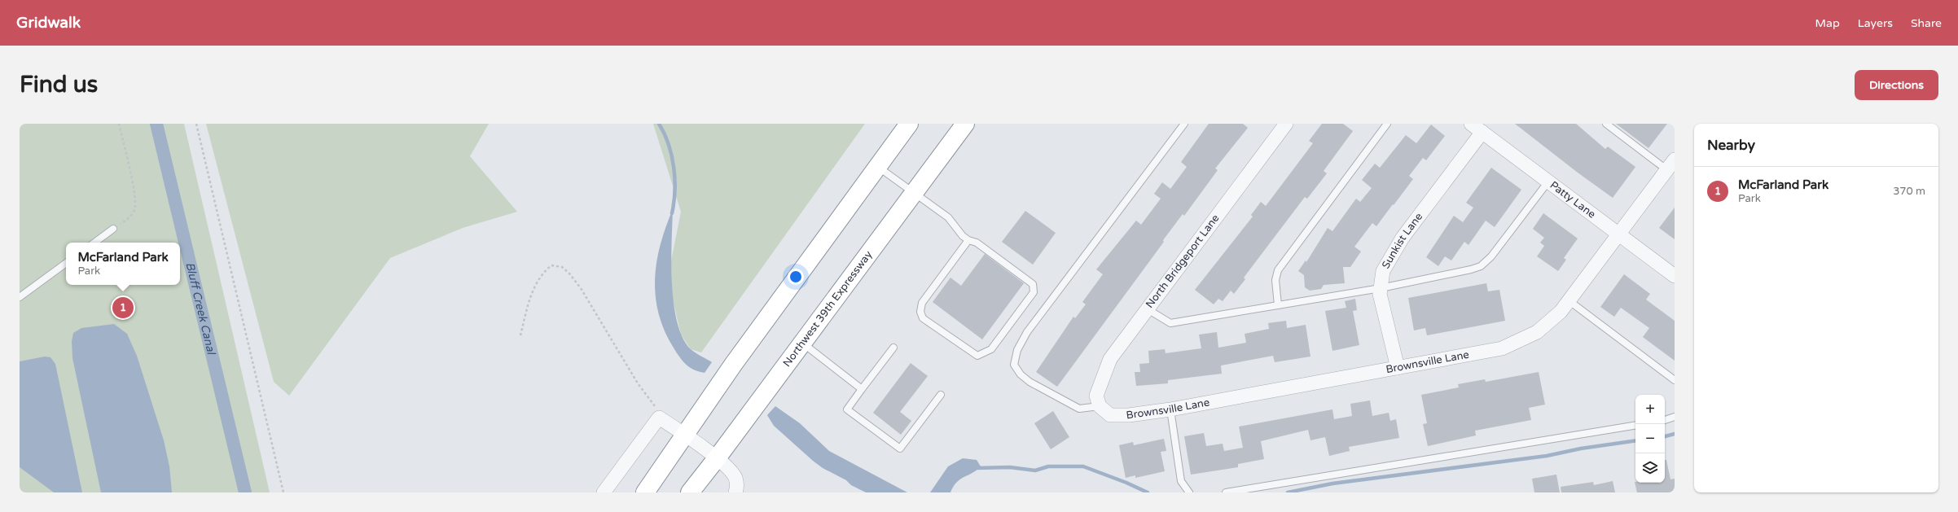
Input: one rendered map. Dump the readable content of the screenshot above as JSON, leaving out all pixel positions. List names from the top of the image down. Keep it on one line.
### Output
{"streets":{"highway":["Northwest 39th Expressway"],"street":["Patty Lane","Sunkist Lane","North Bridgeport Lane","Brownsville Lane"]},"crossings":[["Patty Lane","Sunkist Lane"],["Patty Lane","Brownsville Lane"],["Sunkist Lane","Brownsville Lane"],["North Bridgeport Lane","Brownsville Lane"]],"water":["Bluff Creek Canal"],"page":{"header":"Gridwalk","nav":["Map","Layers","Share"],"buttons":"Directions","title":"Find us","heading":"Nearby","list":[{"mark":"1","name":"McFarland Park","note":"Park","value":"370 m"}],"popup":["McFarland Park","Park"],"pins":"1","map_buttons":["+","−"]}}
